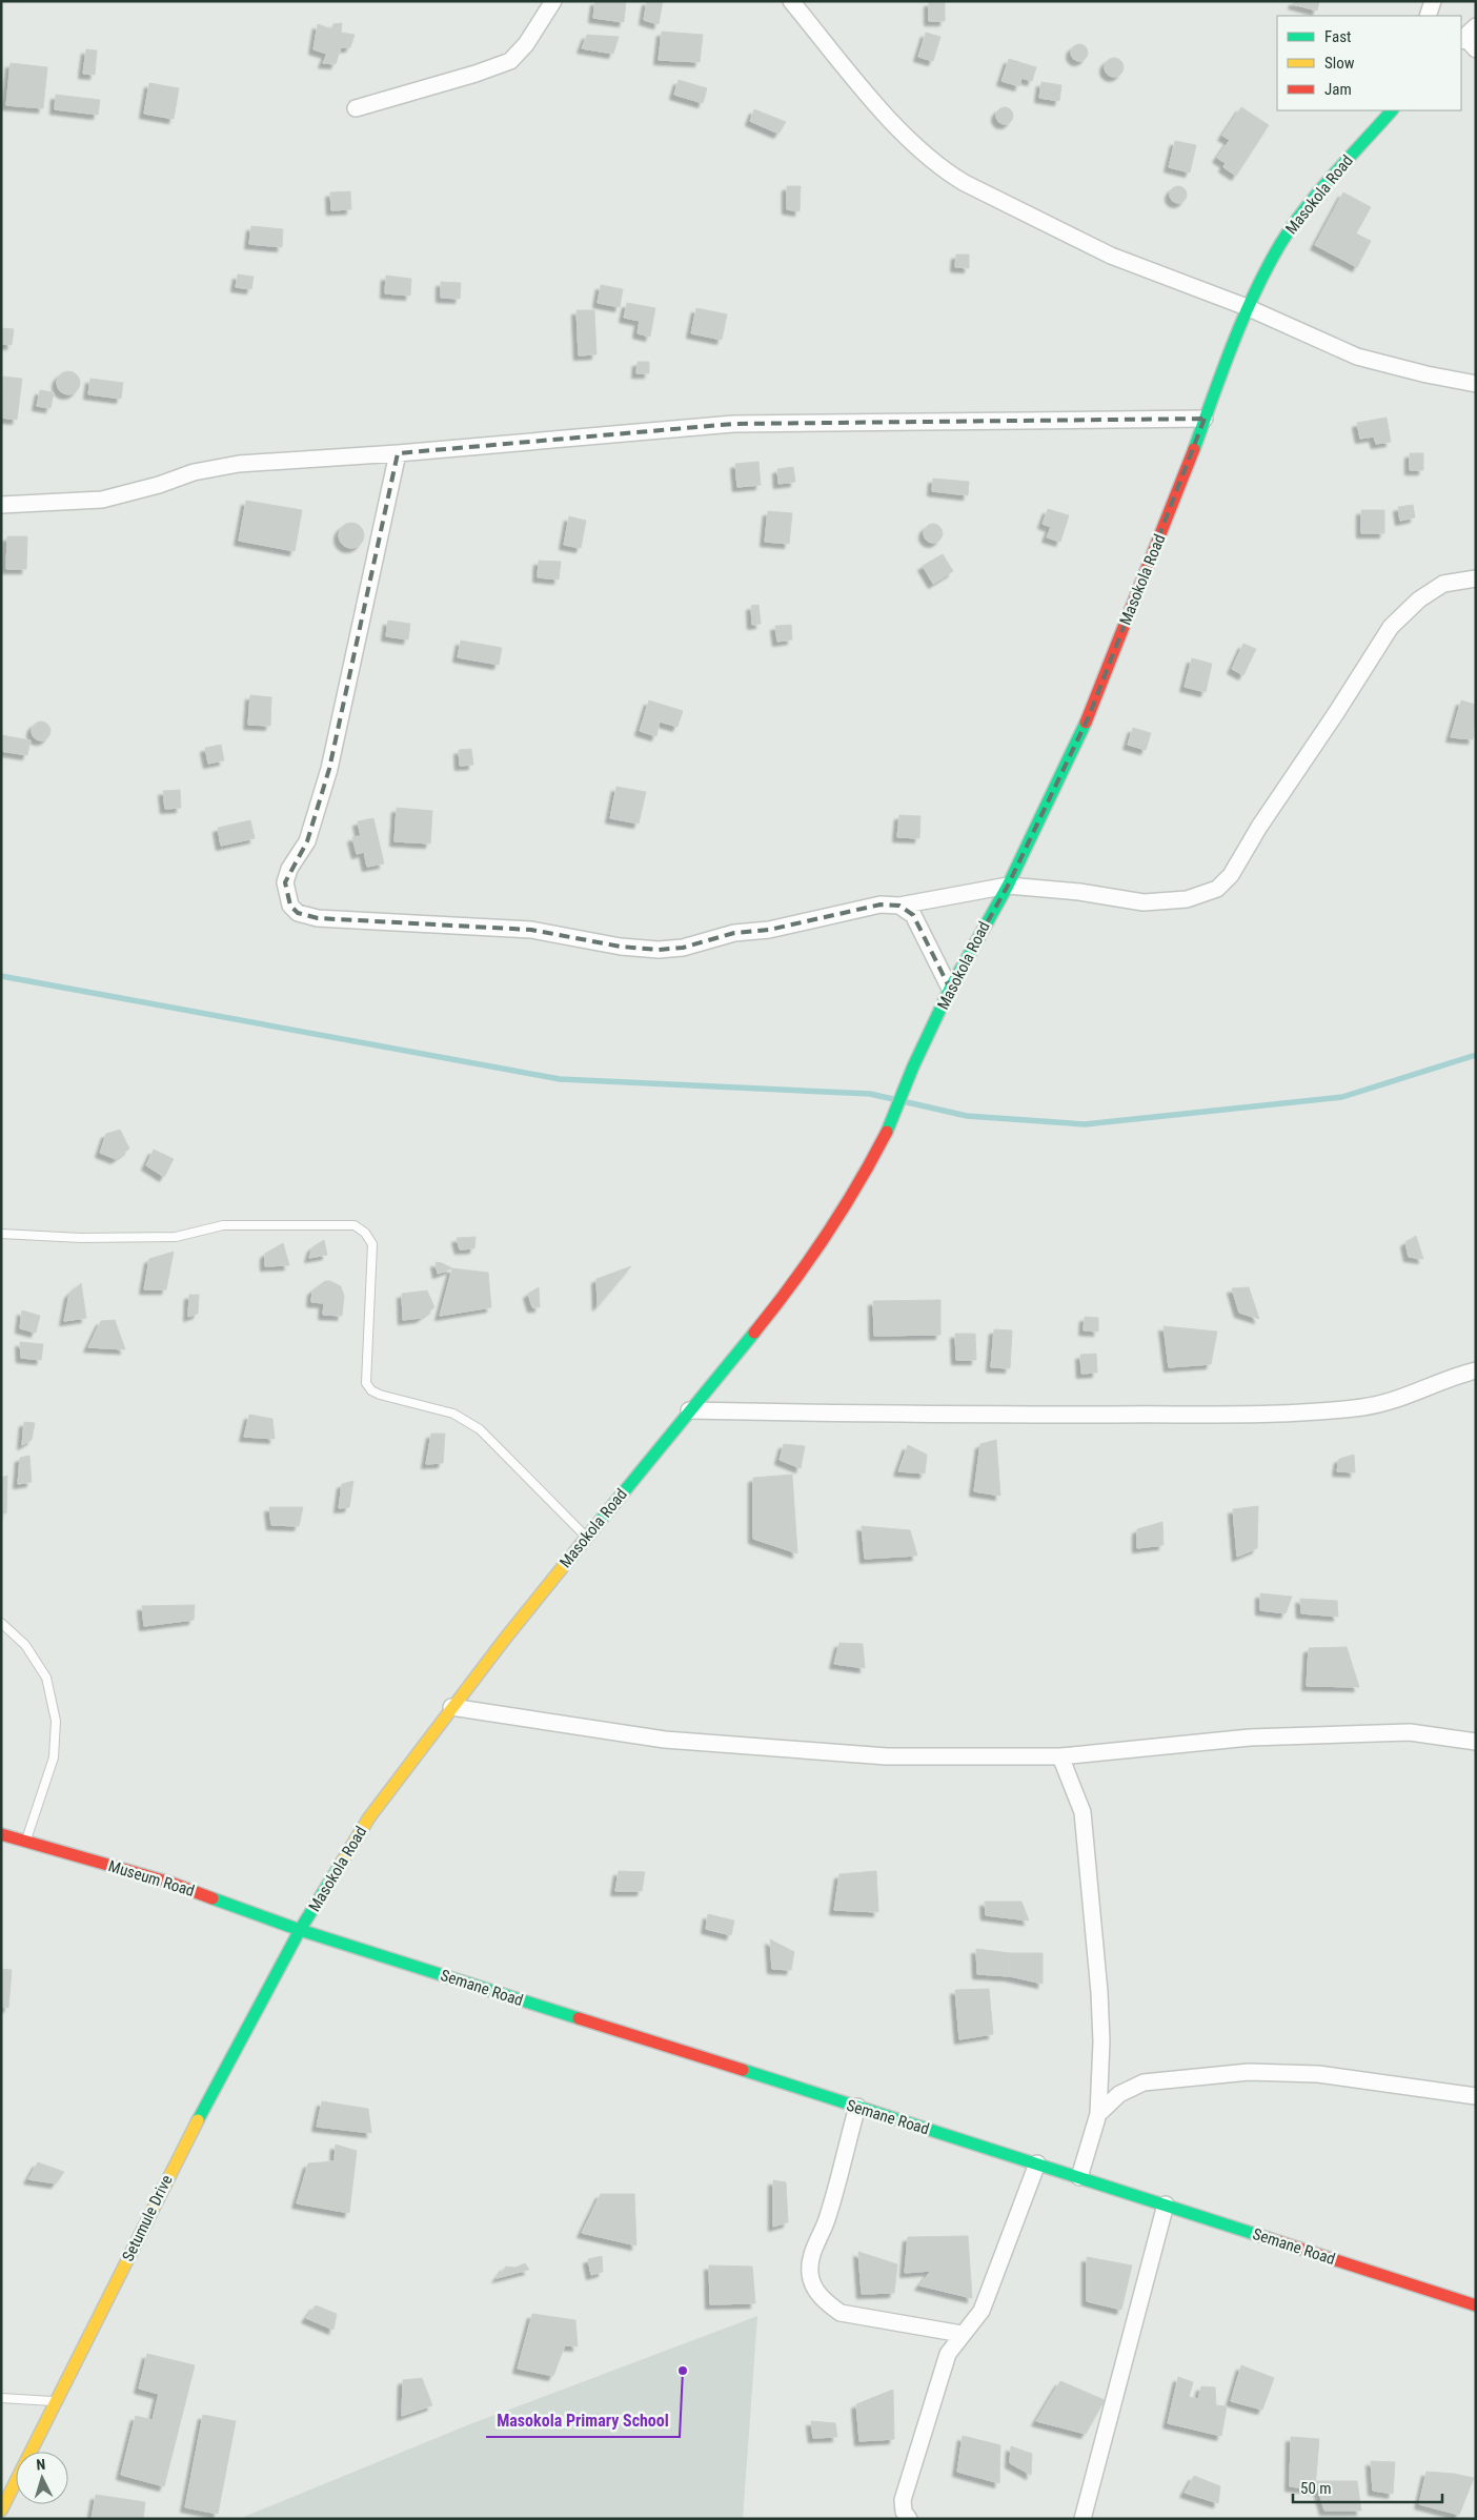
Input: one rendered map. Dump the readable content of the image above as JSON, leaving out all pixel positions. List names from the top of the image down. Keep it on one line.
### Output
{"streets":{"street":["Masokola Road","Museum Road","Semane Road","Setumule Drive"]},"crossings":[["Masokola Road","Museum Road"],["Masokola Road","Semane Road"],["Masokola Road","Setumule Drive"],["Museum Road","Semane Road"],["Museum Road","Setumule Drive"],["Semane Road","Setumule Drive"]],"places":["Masokola Primary School"],"legend":["Fast","Slow","Jam"],"scale_bar":"50 m","north":"top"}
